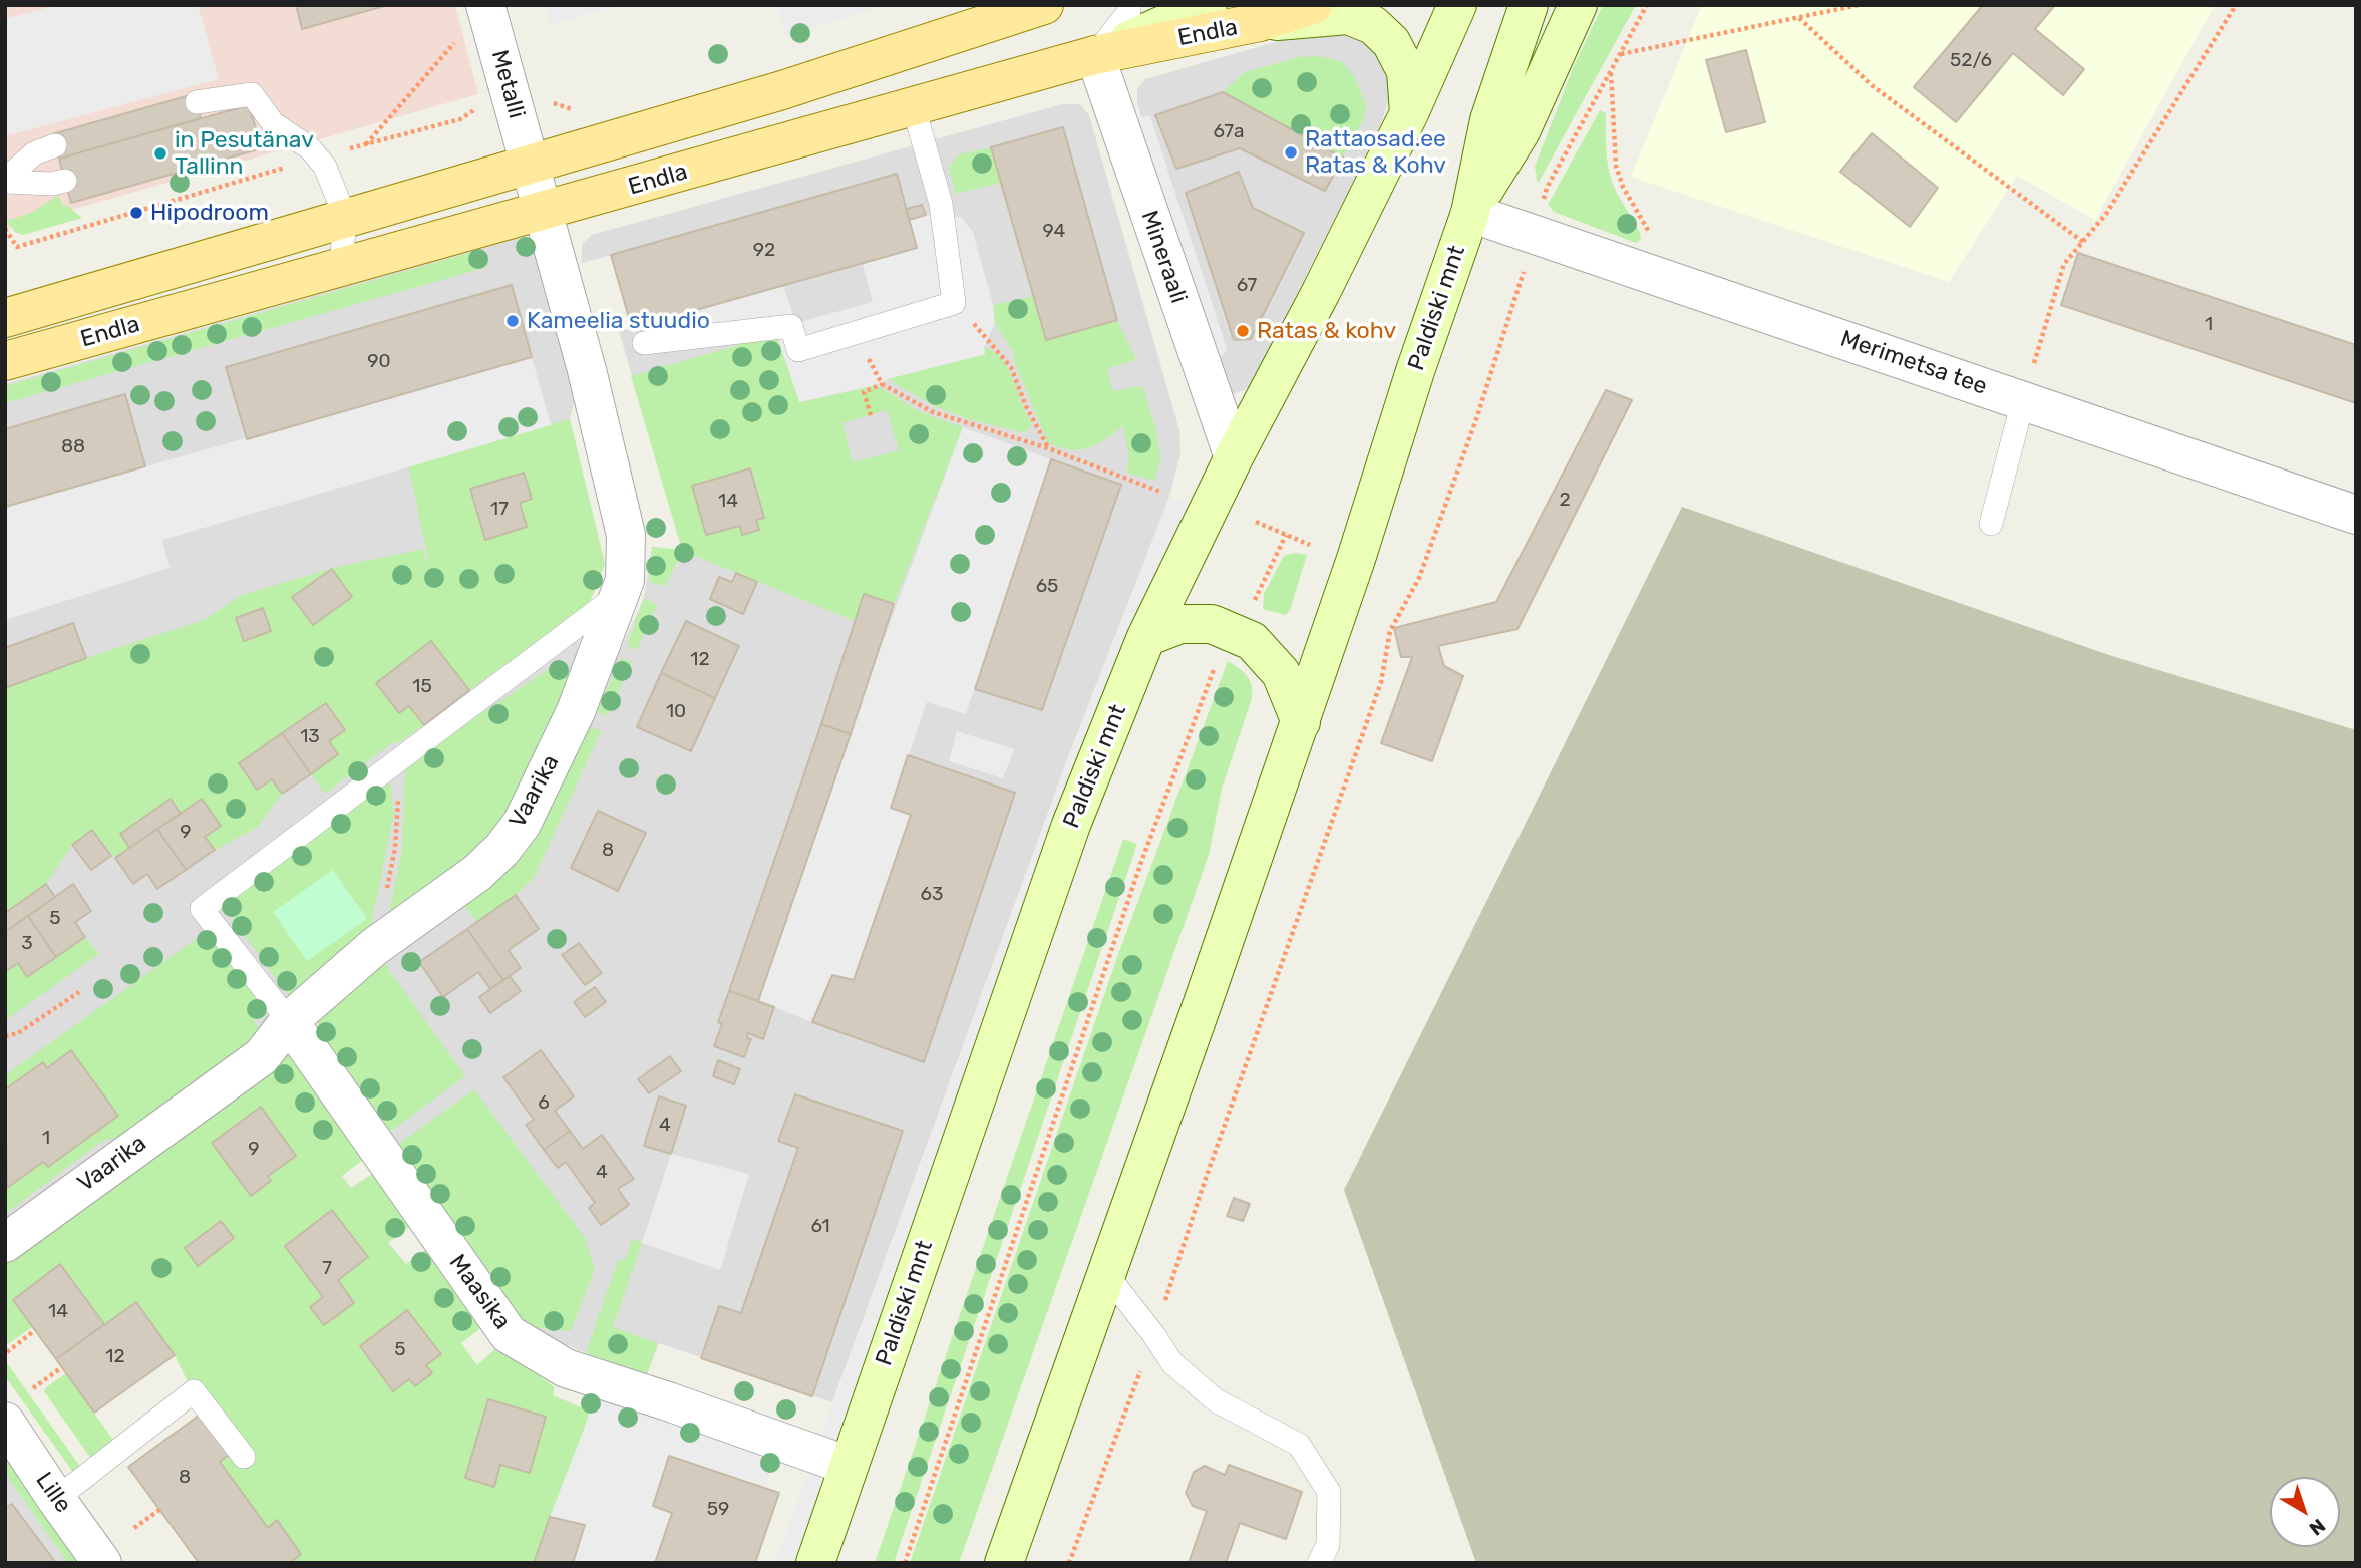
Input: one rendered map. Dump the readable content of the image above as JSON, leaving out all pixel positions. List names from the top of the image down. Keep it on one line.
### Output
{"streets":{"main road":["Endla","Paldiski mnt"],"street":["Metalli","Mineraali","Merimetsa tee","Vaarika","Maasika","Lille"]},"crossings":[["Endla","Metalli"],["Endla","Mineraali"],["Endla","Vaarika"],["Metalli","Vaarika"],["Mineraali","Paldiski mnt"],["Paldiski mnt","Merimetsa tee"],["Paldiski mnt","Maasika"],["Vaarika","Maasika"]],"places":["Rattaosad.ee Ratas & Kohv","in Pesutänav Tallinn","Hipodroom","Kameelia stuudio","Ratas & kohv"],"house_numbers":["52/6","67a","94","92","67","1","90","88","2","14","17","65","12","15","10","13","9","8","63","5","3","6","4","1","9","4","61","7","14","5","12","8","59"],"north":"bottom right"}
